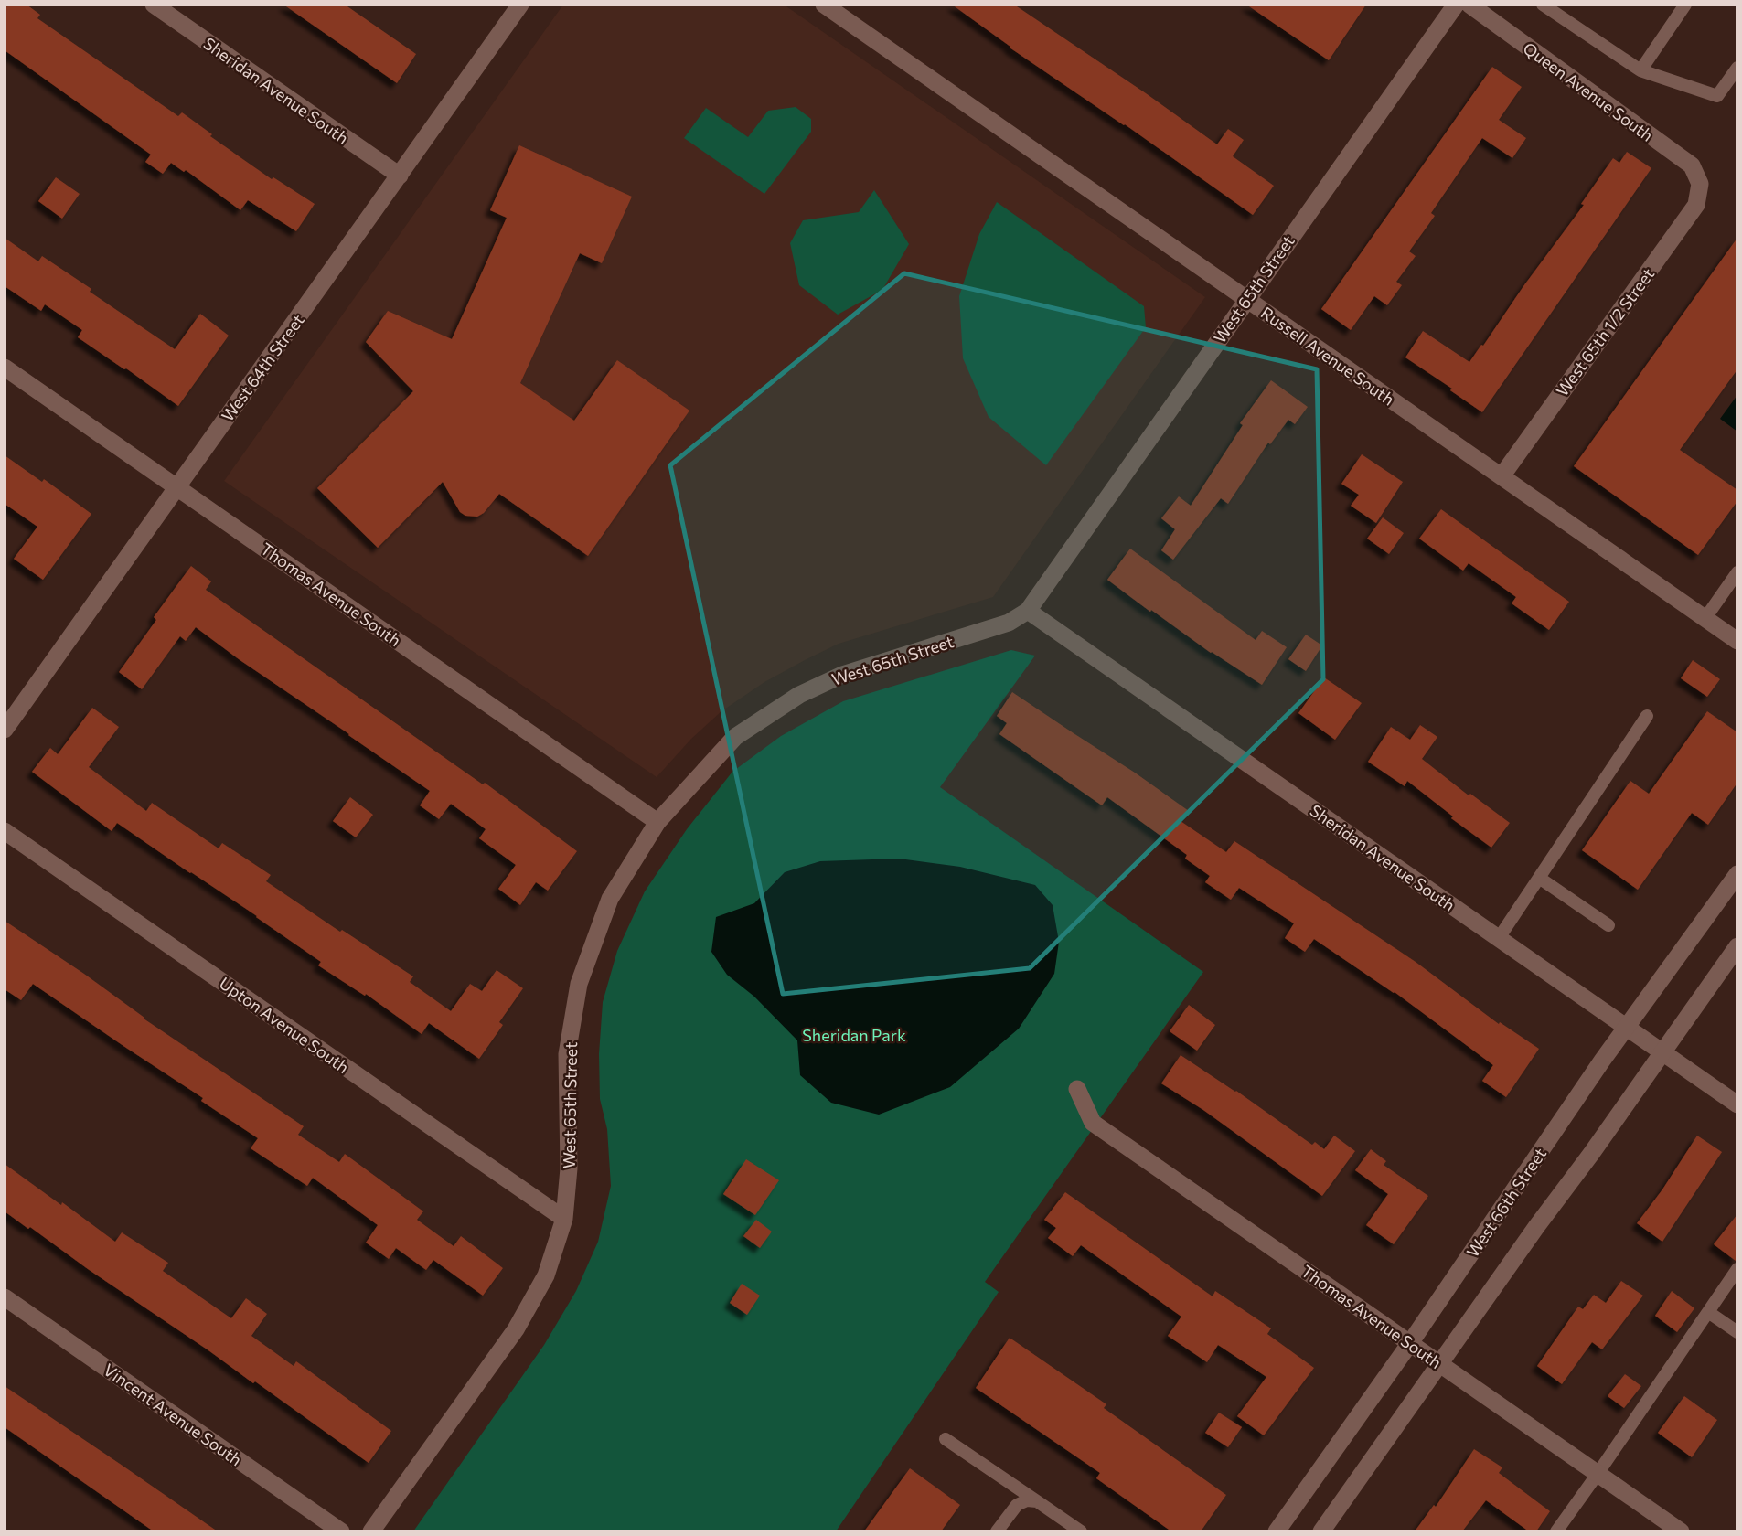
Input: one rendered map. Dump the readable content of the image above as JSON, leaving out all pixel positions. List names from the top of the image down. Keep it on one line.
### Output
{"streets":{"street":["Sheridan Avenue South","Queen Avenue South","West 65th Street","West 65th 1/2 Street","Russell Avenue South","West 64th Street","Thomas Avenue South","Upton Avenue South","West 66th Street","Vincent Avenue South"]},"crossings":[["Sheridan Avenue South","West 65th Street"],["Sheridan Avenue South","West 64th Street"],["Sheridan Avenue South","West 66th Street"],["Queen Avenue South","West 65th 1/2 Street"],["West 65th Street","Russell Avenue South"],["West 65th Street","Thomas Avenue South"],["West 65th Street","Upton Avenue South"],["West 65th 1/2 Street","Russell Avenue South"],["West 64th Street","Thomas Avenue South"],["Thomas Avenue South","West 66th Street"]],"parks":["Sheridan Park"]}
